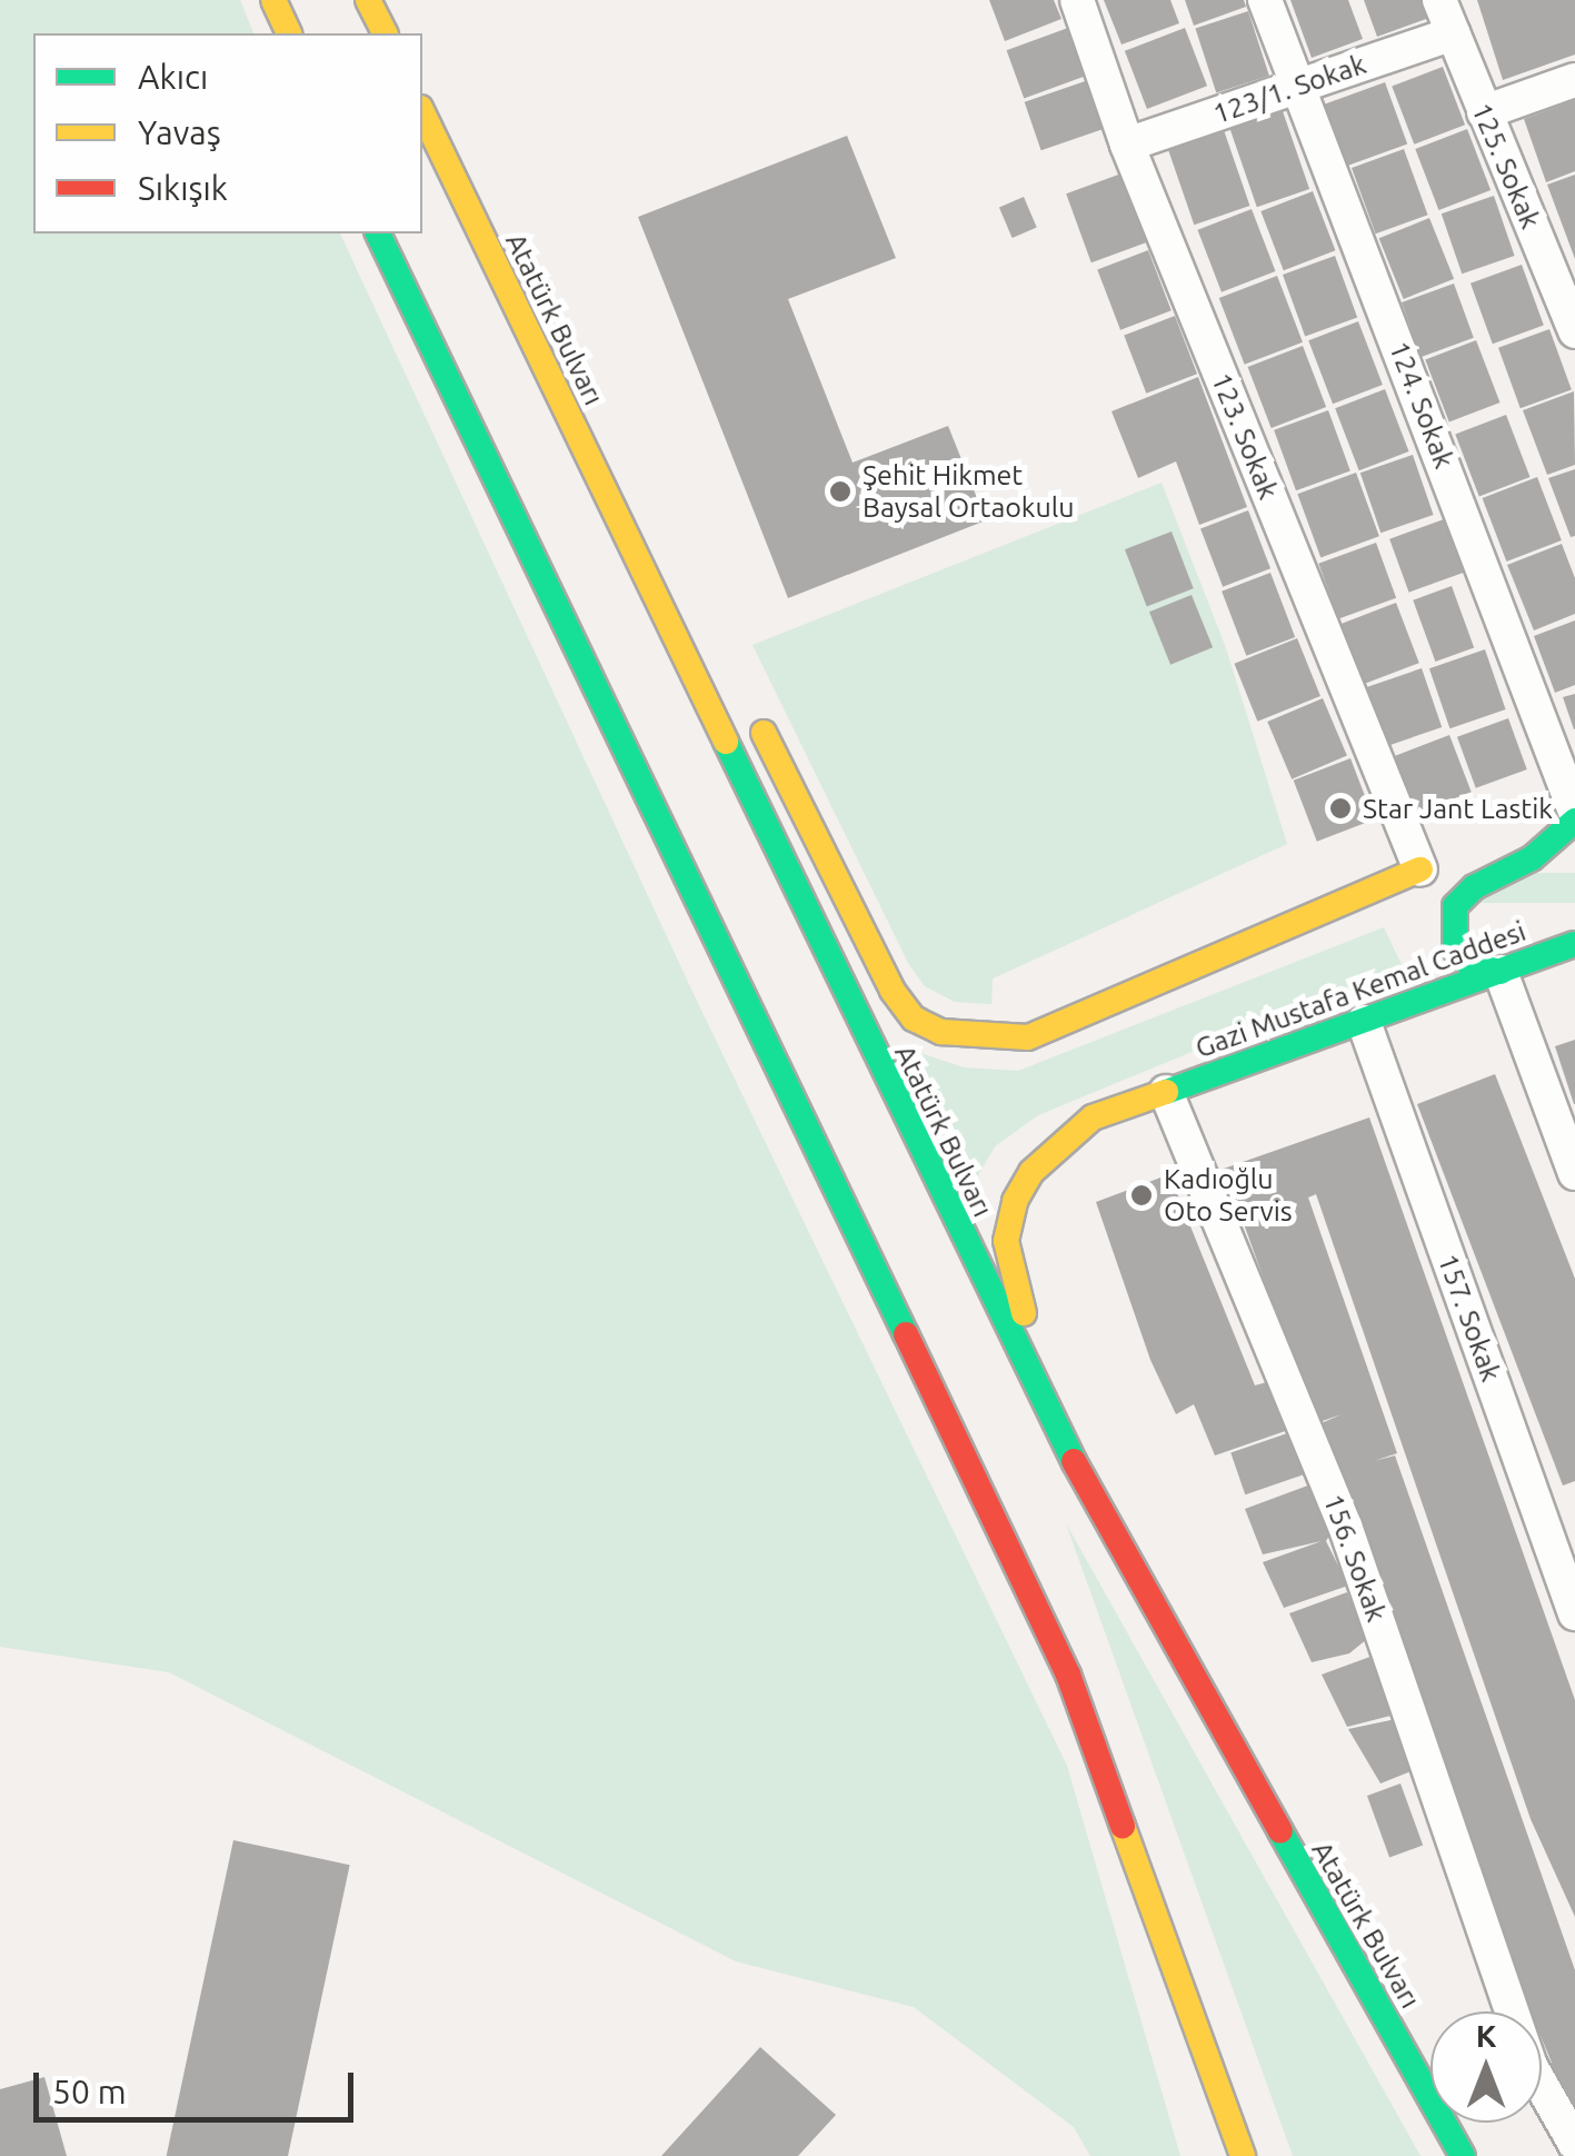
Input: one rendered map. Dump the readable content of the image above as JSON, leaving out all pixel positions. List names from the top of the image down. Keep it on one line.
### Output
{"streets":{"main road":["Atatürk Bulvarı","Gazi Mustafa Kemal Caddesi"],"street":["123/1. Sokak","125. Sokak","124. Sokak","123. Sokak","157. Sokak","156. Sokak"]},"crossings":[["123/1. Sokak","125. Sokak"],["123/1. Sokak","124. Sokak"],["123/1. Sokak","123. Sokak"],["Atatürk Bulvarı","Gazi Mustafa Kemal Caddesi"],["Gazi Mustafa Kemal Caddesi","157. Sokak"],["Gazi Mustafa Kemal Caddesi","156. Sokak"]],"places":["Şehit Hikmet Baysal Ortaokulu","Star Jant Lastik","Kadıoğlu Oto Servis"],"legend":["Akıcı","Yavaş","Sıkışık"],"scale_bar":"50 m","north":"top"}
